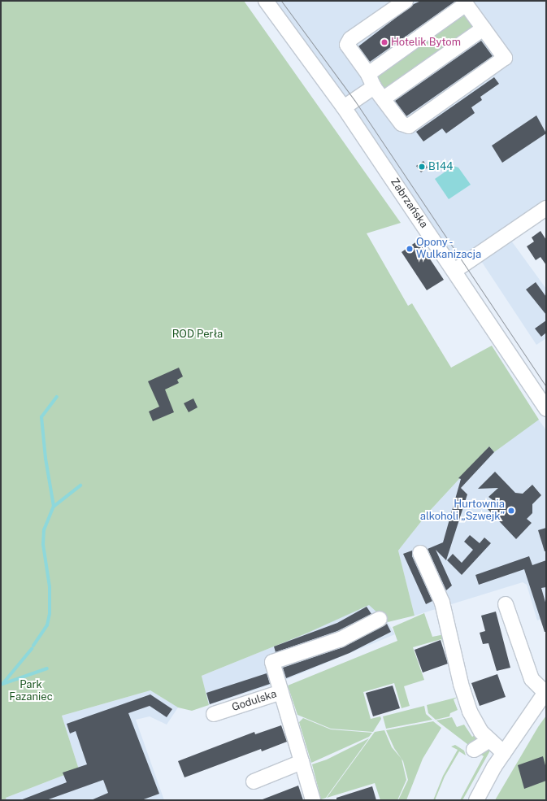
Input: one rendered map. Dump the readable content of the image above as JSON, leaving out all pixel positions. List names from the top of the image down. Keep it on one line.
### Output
{"streets":{"street":["Zabrzańska","Godulska"]},"parks":["ROD Perła","Park Fazaniec"],"places":["Hotelik Bytom","B144","Opony - Wulkanizacja","Hurtownia alkoholi „Szwejk”"]}
